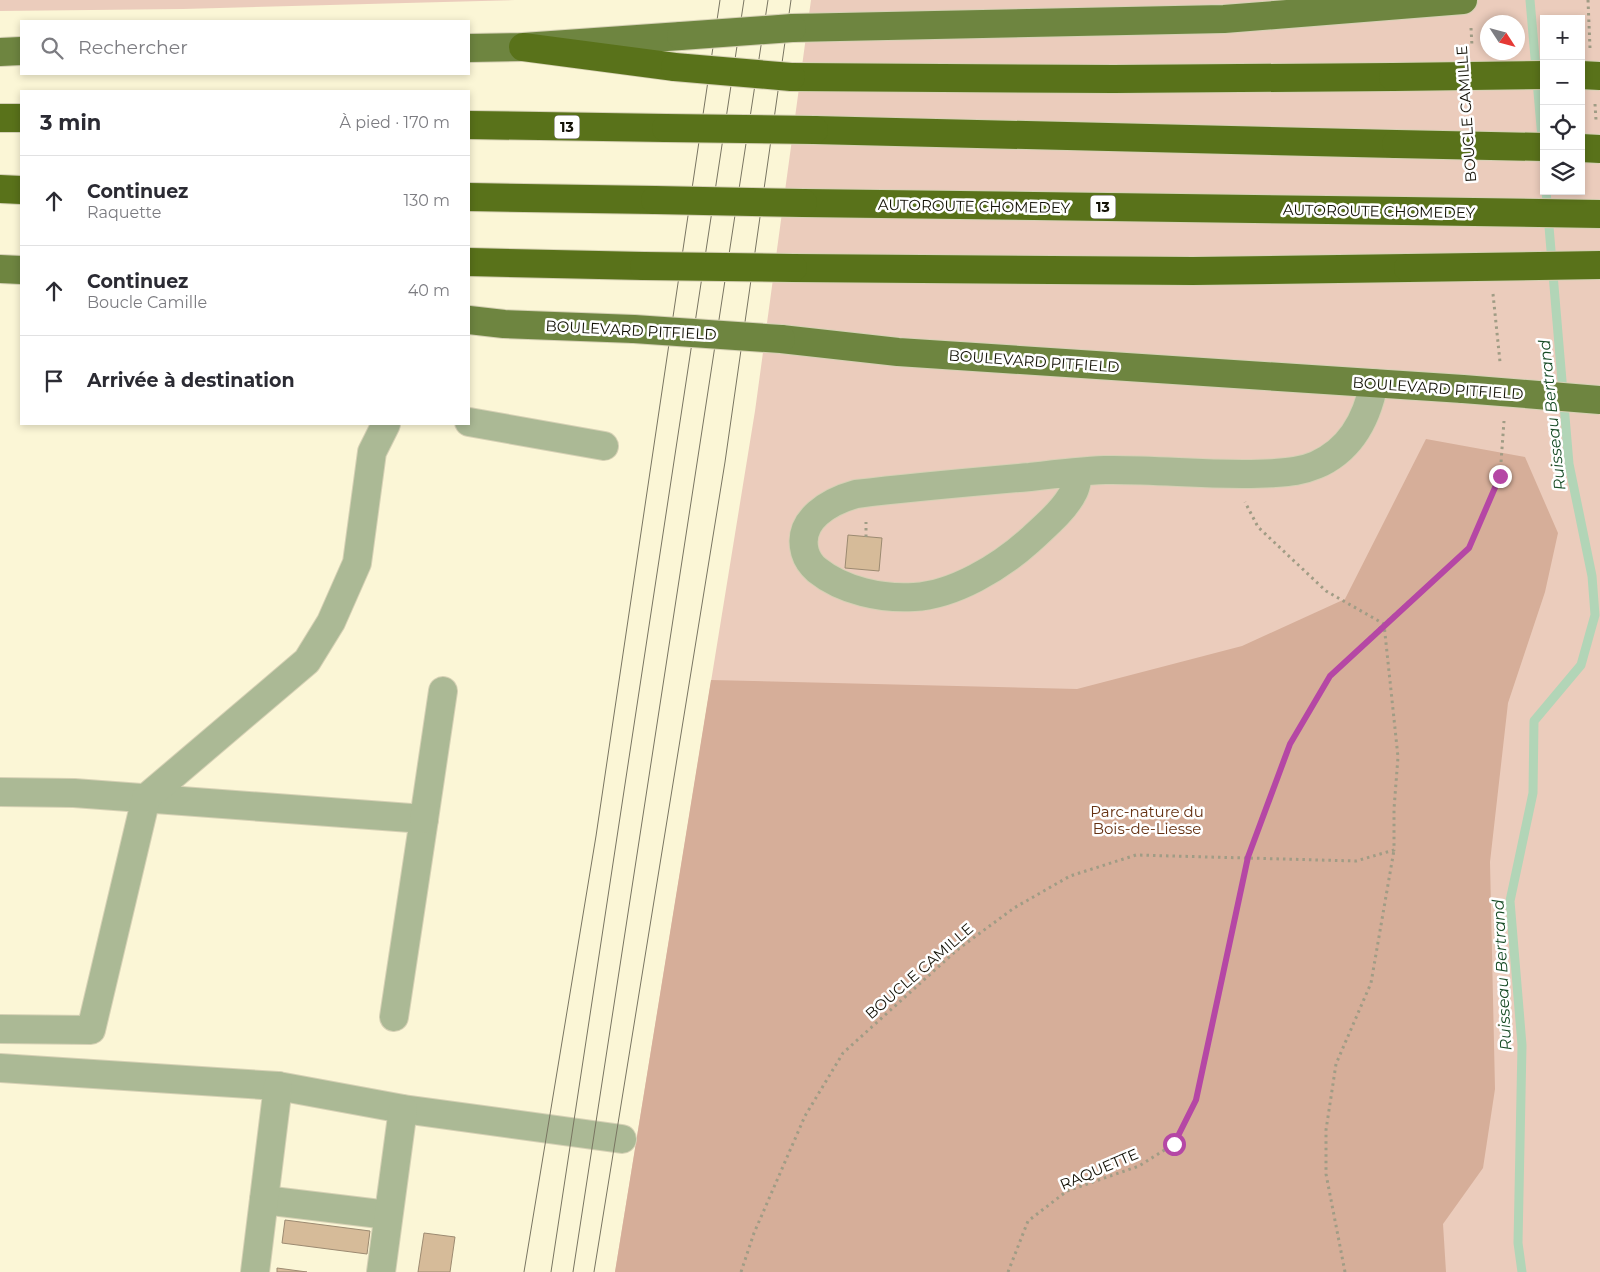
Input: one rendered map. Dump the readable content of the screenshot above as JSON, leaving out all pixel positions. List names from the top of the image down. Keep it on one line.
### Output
{"streets":{"highway":["13","AUTOROUTE CHOMEDEY"],"main road":["BOULEVARD PITFIELD"],"path":["BOUCLE CAMILLE","RAQUETTE"]},"crossings":[["BOUCLE CAMILLE","RAQUETTE"]],"water":["Ruisseau Bertrand"],"parks":["Parc-nature du Bois-de-Liesse"],"north":"bottom right","page":{"map_buttons":["+","−"],"search":"Rechercher","heading":["3 min","À pied · 170 m"],"list":[["Continuez","Raquette","130 m"],["Continuez","Boucle Camille","40 m"],"Arrivée à destination"]}}
